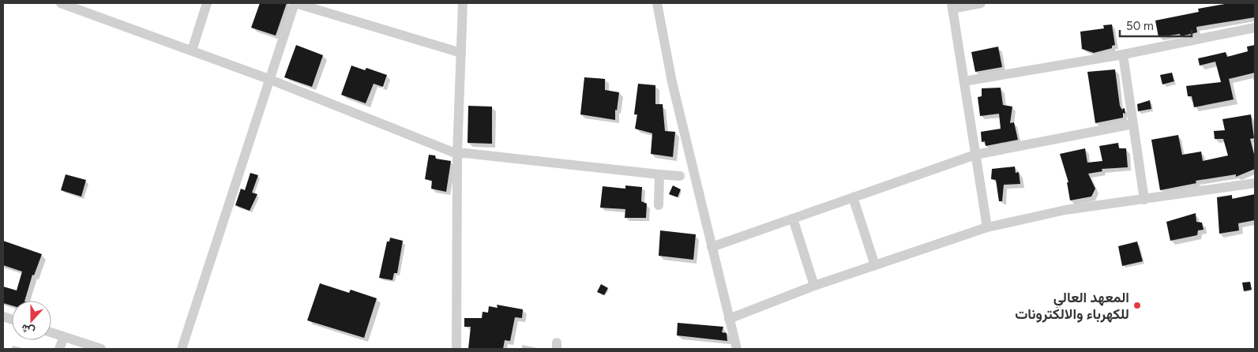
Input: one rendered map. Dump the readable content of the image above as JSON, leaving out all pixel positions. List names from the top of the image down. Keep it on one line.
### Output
{"places":["المعهد العالي للكهرباء والالكترونات"],"scale_bar":"50 m","north":"bottom"}
